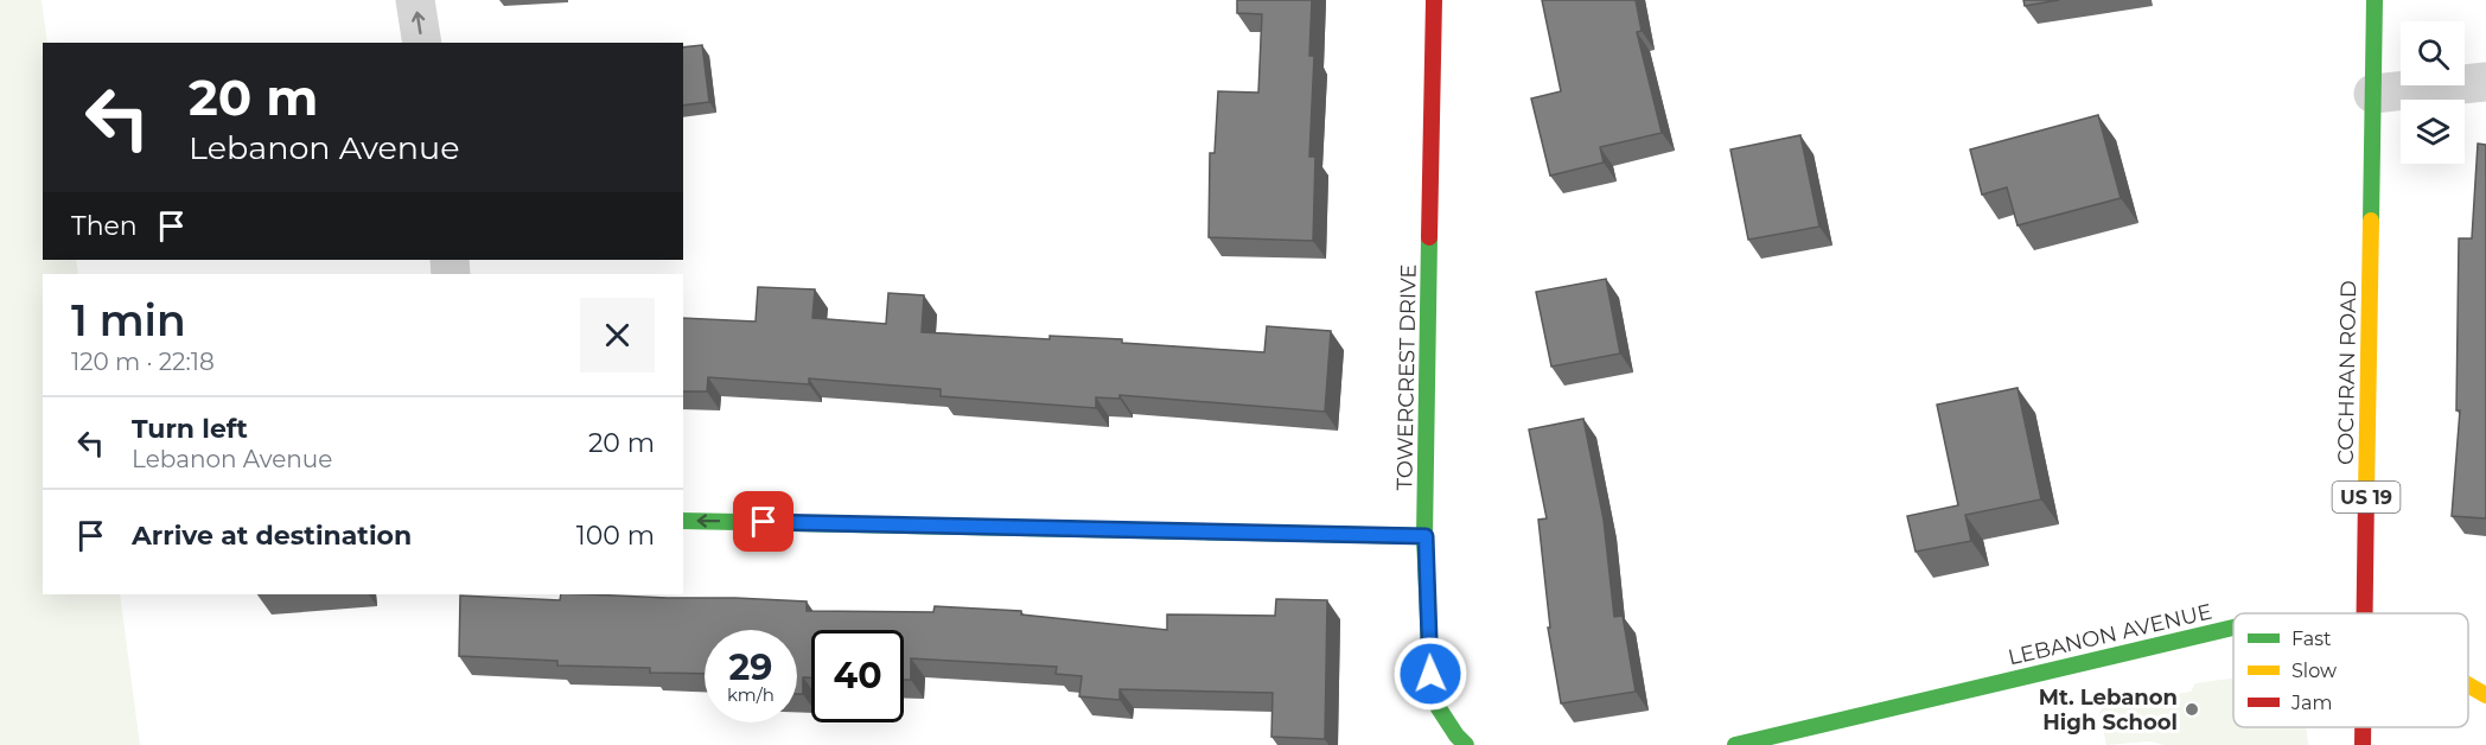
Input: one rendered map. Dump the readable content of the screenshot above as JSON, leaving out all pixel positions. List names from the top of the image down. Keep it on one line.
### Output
{"streets":{"street":["COCHRAN ROAD","TOWERCREST DRIVE","US 19","LEBANON AVENUE"]},"places":["Mt. Lebanon High School"],"legend":["Fast","Slow","Jam"],"page":{"turn":["20 m","Lebanon Avenue"],"then":"Then","heading":["1 min","120 m · 22:18"],"list":[{"name":"Turn left","note":"Lebanon Avenue","value":"20 m"},{"name":"Arrive at destination","value":"100 m"}],"speed":"29 km/h","limit":"40"}}
